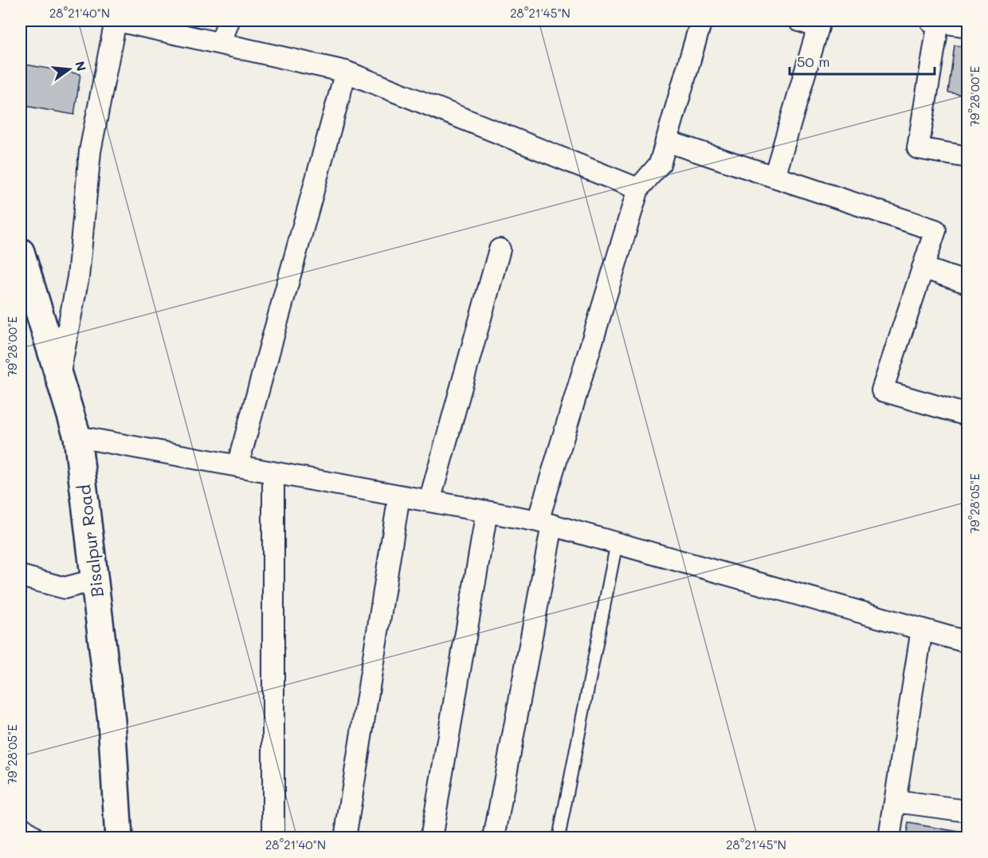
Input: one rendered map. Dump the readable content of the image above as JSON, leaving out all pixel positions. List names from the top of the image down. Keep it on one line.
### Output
{"streets":{"main road":["Bisalpur Road"]},"scale_bar":"50 m","north":"right","coordinates":["28°21'40\"N","28°21'45\"N","79°28'00\"E","79°28'05\"E"]}
